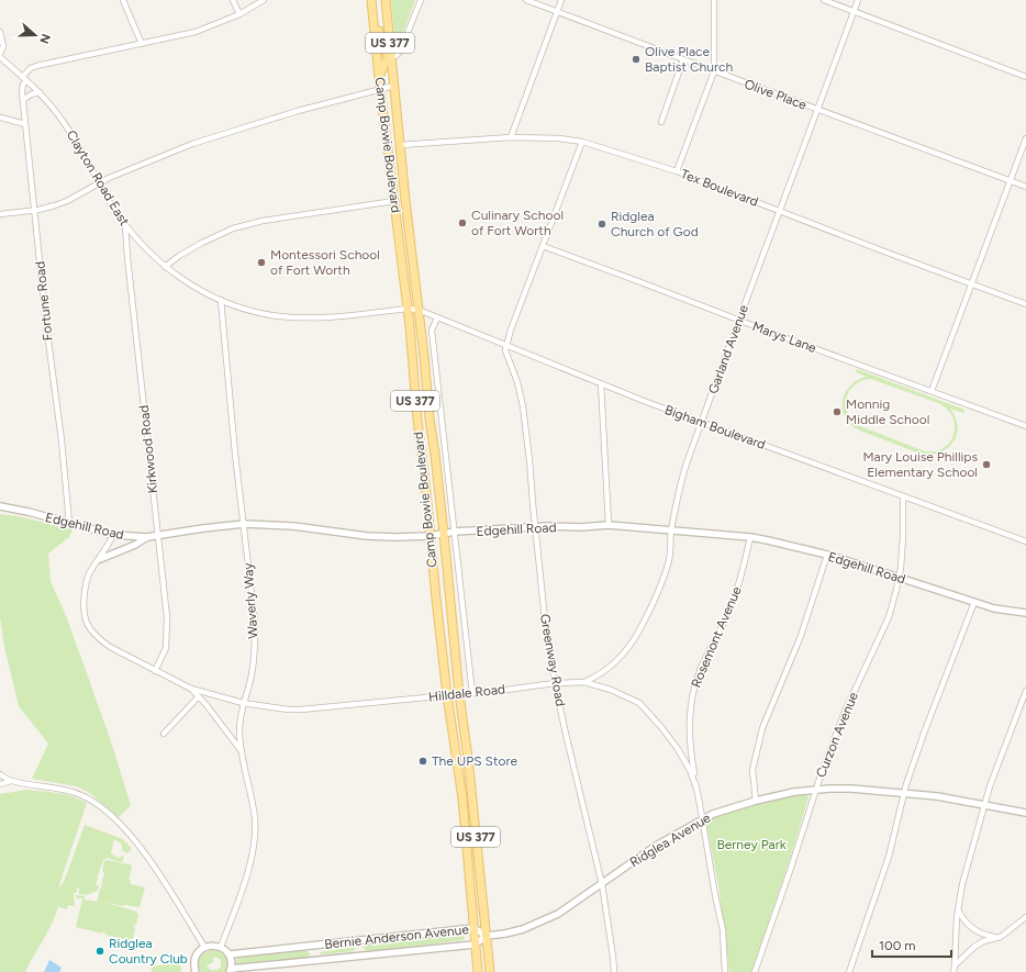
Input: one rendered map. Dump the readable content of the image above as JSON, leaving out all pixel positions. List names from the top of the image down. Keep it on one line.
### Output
{"streets":{"main road":["US 377","Camp Bowie Boulevard"],"street":["Olive Place","Clayton Road East","Tex Boulevard","Fortune Road","Marys Lane","Garland Avenue","Bigham Boulevard","Kirkwood Road","Edgehill Road","Waverly Way","Rosemont Avenue","Greenway Road","Hilldale Road","Curzon Avenue","Ridglea Avenue","Bernie Anderson Avenue"]},"crossings":[["Olive Place","Garland Avenue"],["Camp Bowie Boulevard","Clayton Road East"],["Camp Bowie Boulevard","Tex Boulevard"],["Camp Bowie Boulevard","Bigham Boulevard"],["Camp Bowie Boulevard","Edgehill Road"],["Camp Bowie Boulevard","Hilldale Road"],["Camp Bowie Boulevard","Ridglea Avenue"],["Camp Bowie Boulevard","Bernie Anderson Avenue"],["Clayton Road East","Fortune Road"],["Clayton Road East","Bigham Boulevard"],["Clayton Road East","Kirkwood Road"],["Clayton Road East","Waverly Way"],["Tex Boulevard","Garland Avenue"],["Fortune Road","Edgehill Road"],["Marys Lane","Garland Avenue"],["Garland Avenue","Bigham Boulevard"],["Garland Avenue","Edgehill Road"],["Garland Avenue","Hilldale Road"],["Bigham Boulevard","Greenway Road"],["Bigham Boulevard","Curzon Avenue"],["Kirkwood Road","Edgehill Road"],["Kirkwood Road","Hilldale Road"],["Edgehill Road","Waverly Way"],["Edgehill Road","Rosemont Avenue"],["Edgehill Road","Greenway Road"],["Edgehill Road","Hilldale Road"],["Edgehill Road","Curzon Avenue"],["Waverly Way","Hilldale Road"],["Rosemont Avenue","Hilldale Road"],["Rosemont Avenue","Ridglea Avenue"],["Greenway Road","Hilldale Road"],["Greenway Road","Ridglea Avenue"],["Curzon Avenue","Ridglea Avenue"],["Ridglea Avenue","Bernie Anderson Avenue"]],"parks":["Berney Park"],"places":["Olive Place Baptist Church","Culinary School of Fort Worth","Ridglea Church of God","Montessori School of Fort Worth","Monnig Middle School","Mary Louise Phillips Elementary School","The UPS Store","Ridglea Country Club"],"scale_bar":"100 m","north":"right"}
